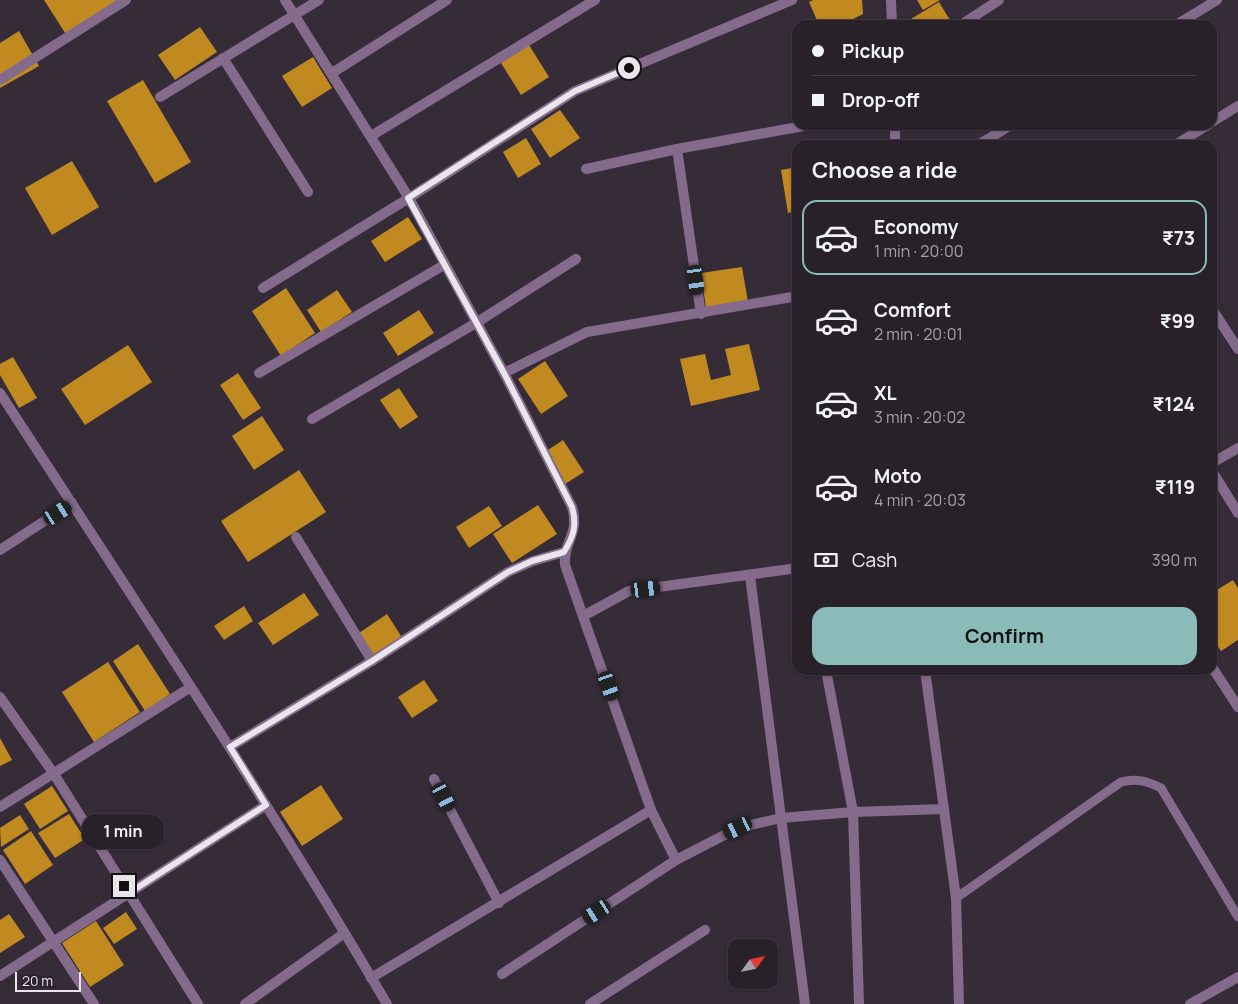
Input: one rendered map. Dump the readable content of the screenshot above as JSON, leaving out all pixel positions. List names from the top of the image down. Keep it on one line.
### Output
{"scale_bar":"20 m","north":"top right","page":{"banner":["Pickup","Drop-off"],"heading":"Choose a ride","list":[{"name":"Economy","note":"1 min · 20:00","value":"₹73"},{"name":"Comfort","note":"2 min · 20:01","value":"₹99"},{"name":"XL","note":"3 min · 20:02","value":"₹124"},{"name":"Moto","note":"4 min · 20:03","value":"₹119"}],"pay":["Cash","390 m"],"buttons":"Confirm","bubble":"1 min","scale":"20 m"}}
